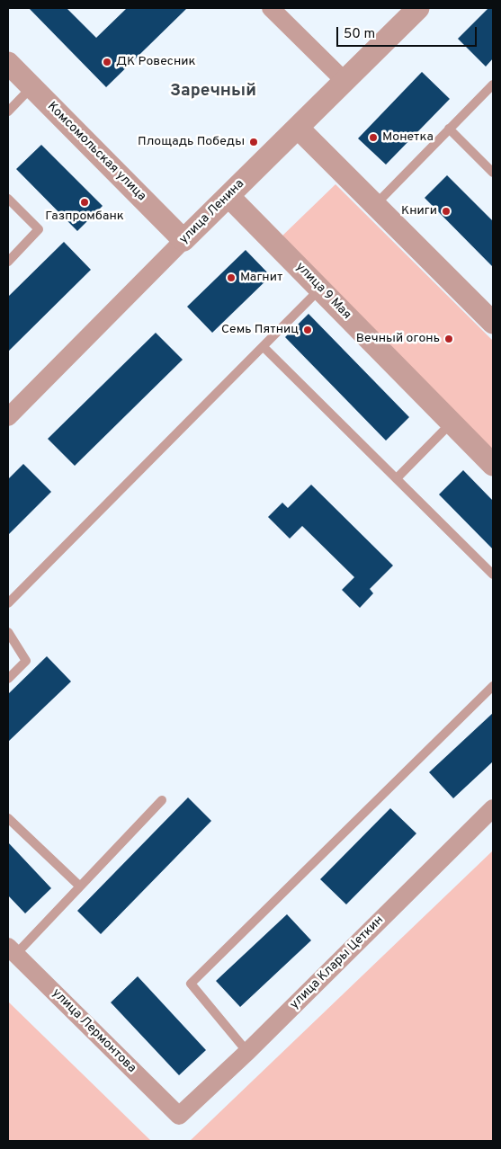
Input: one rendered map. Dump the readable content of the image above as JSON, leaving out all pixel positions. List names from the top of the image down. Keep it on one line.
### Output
{"streets":{"street":["Комсомольская улица","улица Ленина","улица 9 Мая","улица Клары Цеткин","улица Лермонтова"]},"crossings":[["Комсомольская улица","улица Ленина"],["улица Ленина","улица 9 Мая"],["улица Клары Цеткин","улица Лермонтова"]],"districts":["Заречный"],"places":["ДК Ровесник","Монетка","Площадь Победы","Газпромбанк","Книги","Магнит","Семь Пятниц","Вечный огонь"],"scale_bar":"50 m"}
